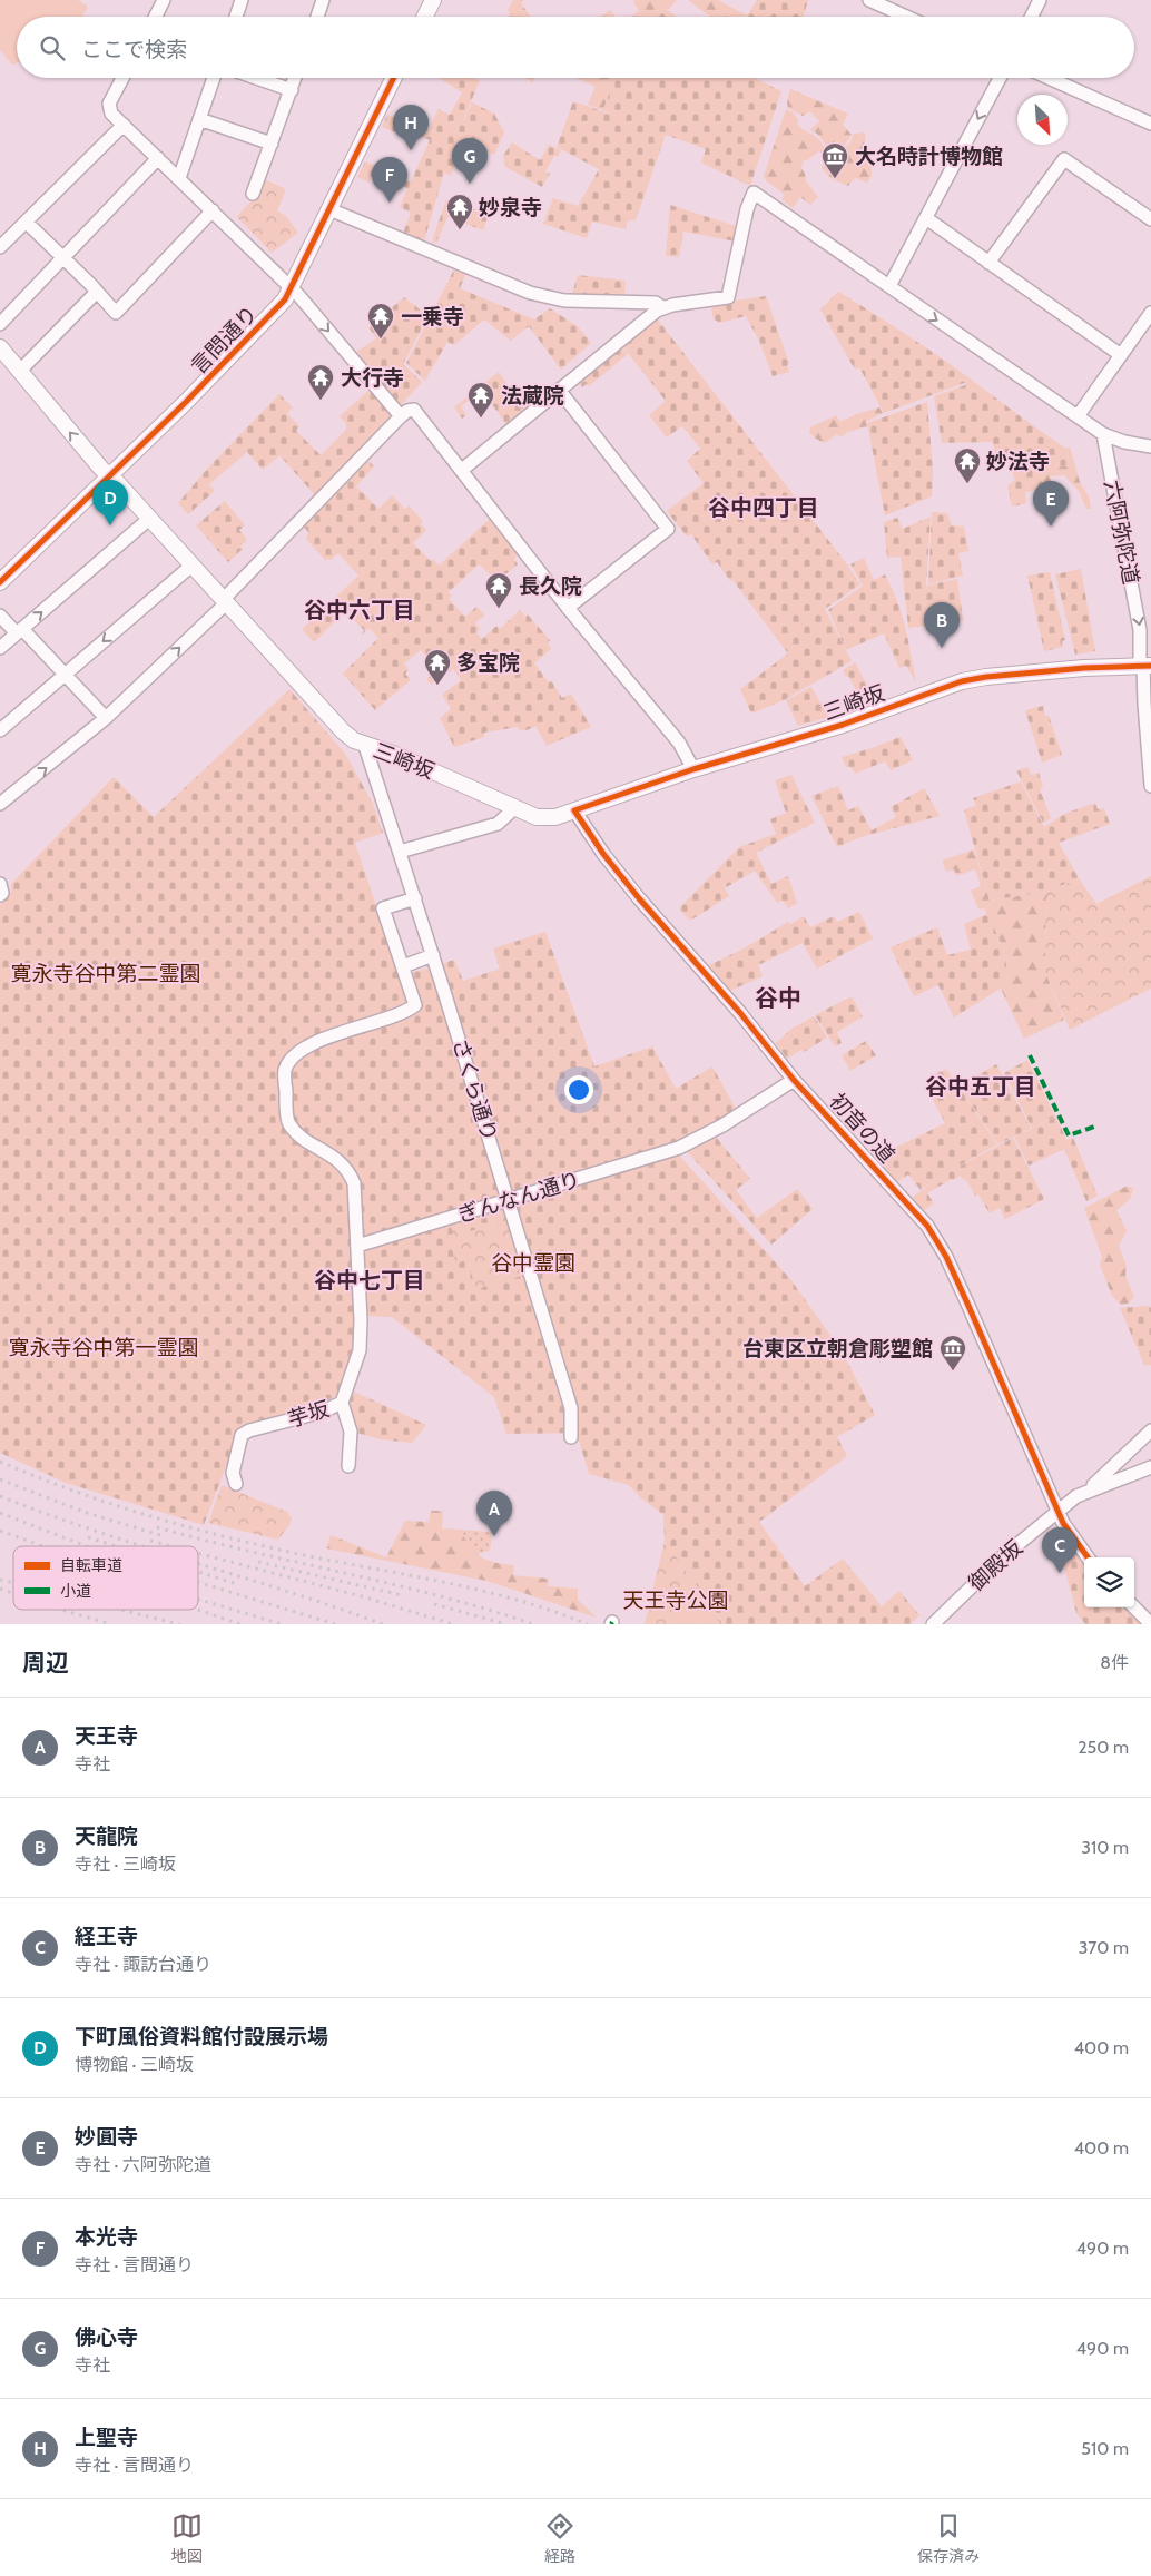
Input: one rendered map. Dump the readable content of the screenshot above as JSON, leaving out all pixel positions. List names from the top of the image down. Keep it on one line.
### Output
{"streets":{"main road":["言問通り","三崎坂"],"street":["六阿弥陀道","さくら通り","初音の道","ぎんなん通り","芋坂","御殿坂"]},"crossings":[["言問通り","三崎坂"],["六阿弥陀道","三崎坂"],["三崎坂","さくら通り"],["三崎坂","初音の道"],["さくら通り","ぎんなん通り"],["初音の道","ぎんなん通り"],["初音の道","御殿坂"],["ぎんなん通り","芋坂"]],"one_way":["六阿弥陀道"],"districts":["谷中四丁目","谷中六丁目","谷中","谷中五丁目","谷中七丁目"],"parks":["寛永寺谷中第二霊園","谷中霊園","寛永寺谷中第一霊園","天王寺公園"],"places":{"museum":["大名時計博物館","台東区立朝倉彫塑館"],"temple":["妙泉寺","一乗寺","大行寺","法蔵院","妙法寺","長久院","多宝院"]},"legend":["自転車道","小道"],"north":"bottom right","page":{"search":"ここで検索","pins":["H","G","F","D","E","B","A","C"],"heading":["周辺","8件"],"list":[{"mark":"A","name":"天王寺","note":"寺社","value":"250 m"},{"mark":"B","name":"天龍院","note":"寺社 · 三崎坂","value":"310 m"},{"mark":"C","name":"経王寺","note":"寺社 · 諏訪台通り","value":"370 m"},{"mark":"D","name":"下町風俗資料館付設展示場","note":"博物館 · 三崎坂","value":"400 m"},{"mark":"E","name":"妙圓寺","note":"寺社 · 六阿弥陀道","value":"400 m"},{"mark":"F","name":"本光寺","note":"寺社 · 言問通り","value":"490 m"},{"mark":"G","name":"佛心寺","note":"寺社","value":"490 m"},{"mark":"H","name":"上聖寺","note":"寺社 · 言問通り","value":"510 m"}],"nav":["地図","経路","保存済み"]}}
